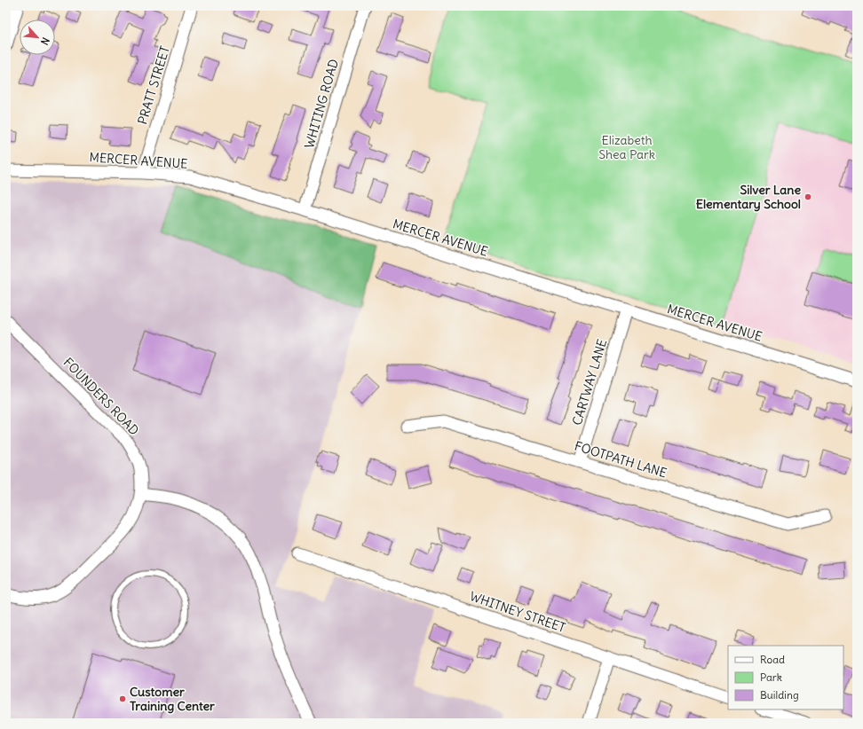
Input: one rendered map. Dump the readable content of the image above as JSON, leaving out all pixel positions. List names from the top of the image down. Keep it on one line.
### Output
{"streets":{"street":["PRATT STREET","WHITING ROAD","MERCER AVENUE","CARTWAY LANE","FOUNDERS ROAD","FOOTPATH LANE","WHITNEY STREET"]},"crossings":[["PRATT STREET","MERCER AVENUE"],["WHITING ROAD","MERCER AVENUE"],["MERCER AVENUE","CARTWAY LANE"],["CARTWAY LANE","FOOTPATH LANE"]],"parks":["Elizabeth Shea Park"],"places":["Silver Lane Elementary School","Customer Training Center"],"legend":["Road","Park","Building"],"north":"bottom right"}
